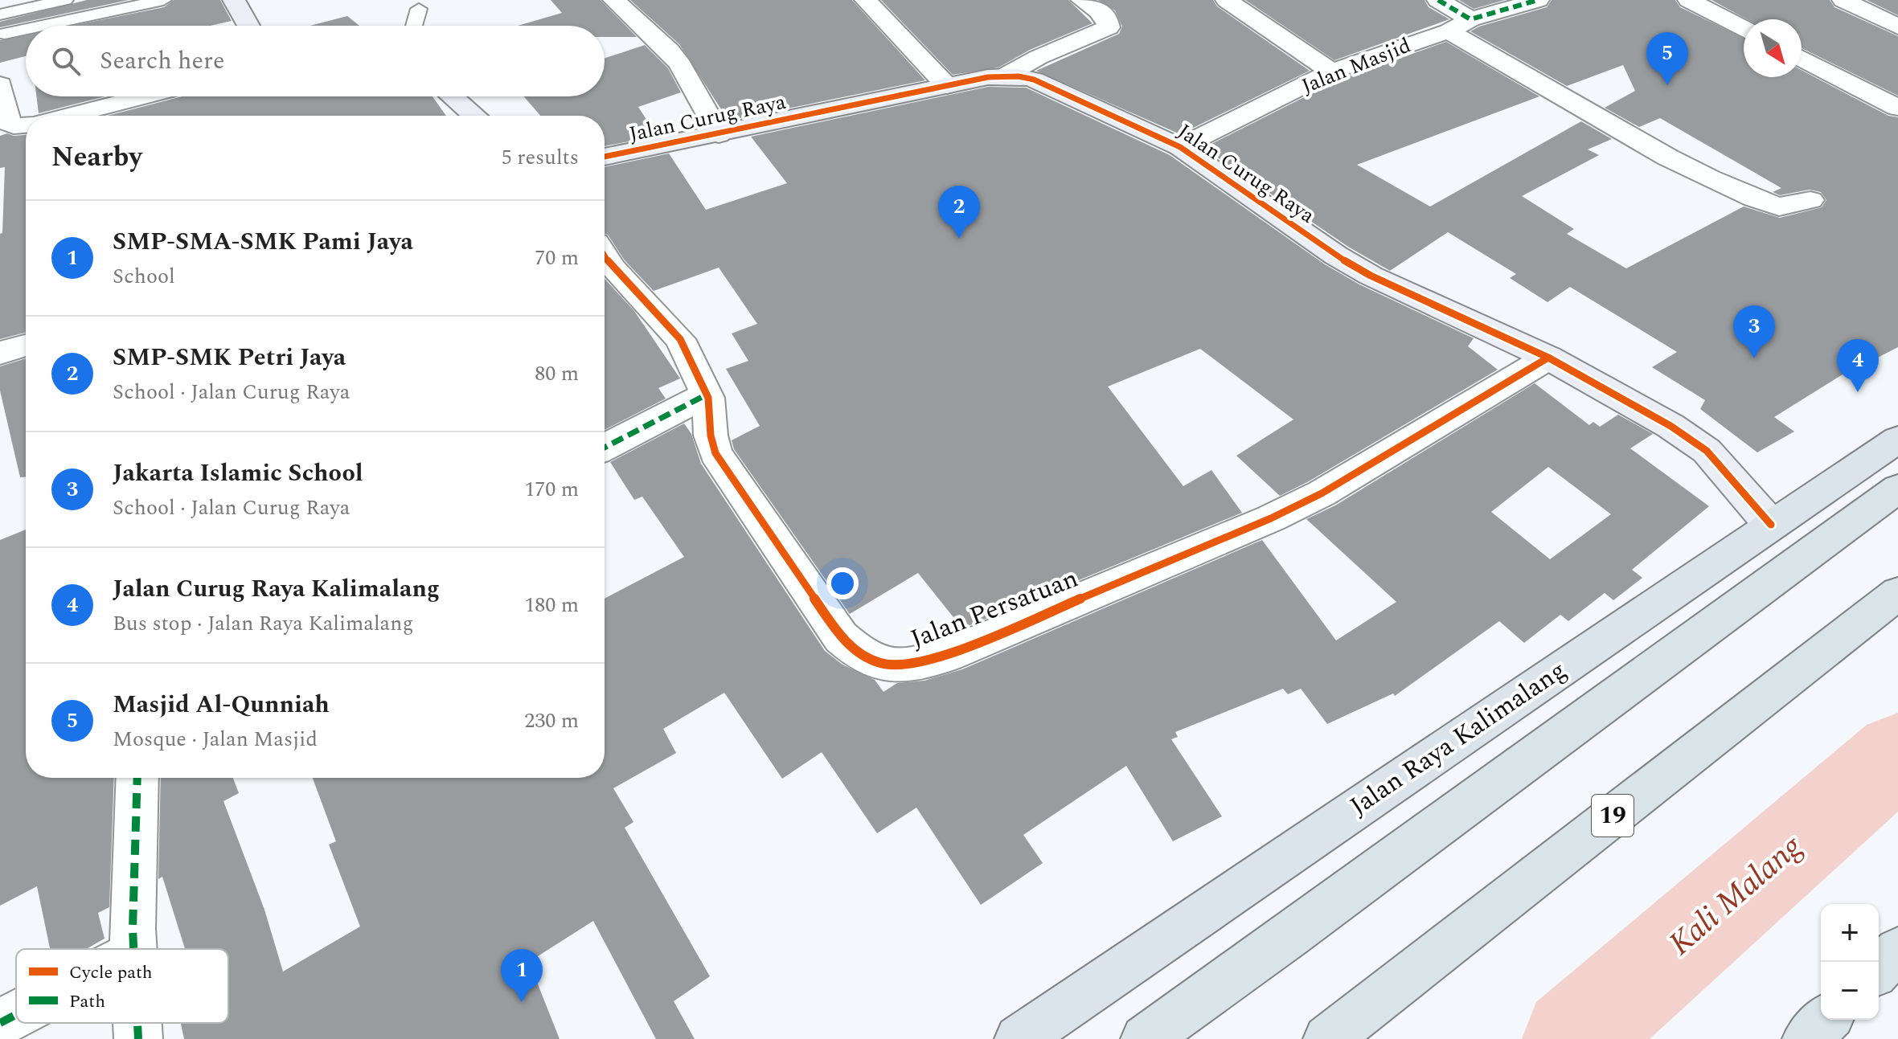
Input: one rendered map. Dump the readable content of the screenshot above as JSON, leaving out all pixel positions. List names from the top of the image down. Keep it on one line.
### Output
{"streets":{"highway":["19"],"main road":["Jalan Raya Kalimalang"],"street":["Jalan Masjid","Jalan Curug Raya","Jalan Persatuan"]},"crossings":[["Jalan Masjid","Jalan Curug Raya"],["Jalan Curug Raya","Jalan Persatuan"],["Jalan Curug Raya","Jalan Raya Kalimalang"]],"water":["Kali Malang"],"legend":["Cycle path","Path"],"north":"bottom right","page":{"search":"Search here","pins":["5","2","3","4","1"],"heading":["Nearby","5 results"],"list":[{"mark":"1","name":"SMP-SMA-SMK Pami Jaya","note":"School","value":"70 m"},{"mark":"2","name":"SMP-SMK Petri Jaya","note":"School · Jalan Curug Raya","value":"80 m"},{"mark":"3","name":"Jakarta Islamic School","note":"School · Jalan Curug Raya","value":"170 m"},{"mark":"4","name":"Jalan Curug Raya Kalimalang","note":"Bus stop · Jalan Raya Kalimalang","value":"180 m"},{"mark":"5","name":"Masjid Al-Qunniah","note":"Mosque · Jalan Masjid","value":"230 m"}],"map_buttons":["+","−"]}}
